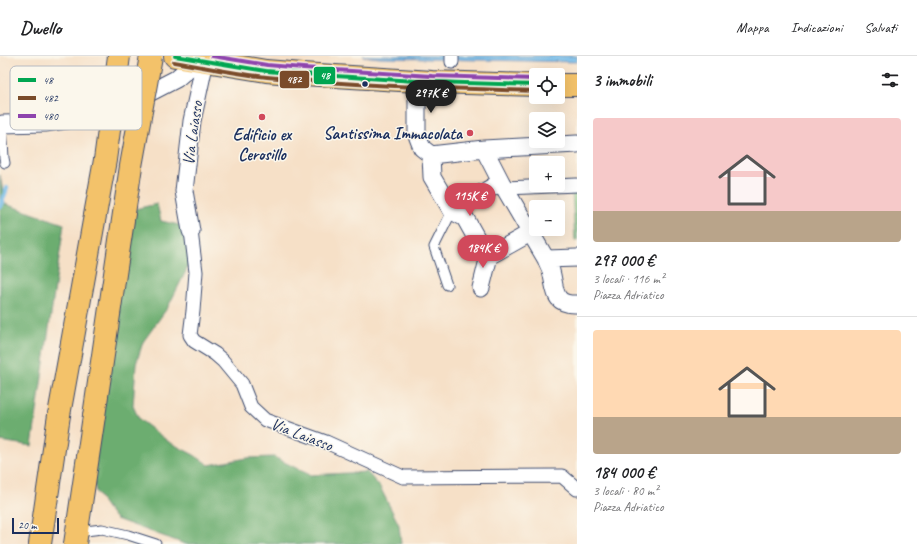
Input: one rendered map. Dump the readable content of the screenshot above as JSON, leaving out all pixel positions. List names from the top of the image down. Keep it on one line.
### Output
{"streets":{"street":["Via Laiasso"]},"places":["Edificio ex Cerosillo","Santissima Immacolata"],"lines":["transit line 48","transit line 480","transit line 482"],"legend":["48","482","480"],"scale_bar":"20 m","page":{"header":"Dwello","nav":["Mappa","Indicazioni","Salvati"],"heading":"3 immobili","map_buttons":["+","−"],"price":["297K €","115K €","184K €"],"list":[{"name":"297 000 €","note":"3 locali · 116 m² · Piazza Adriatico"},{"name":"184 000 €","note":"3 locali · 80 m² · Piazza Adriatico"}],"scale":"20 m"}}
